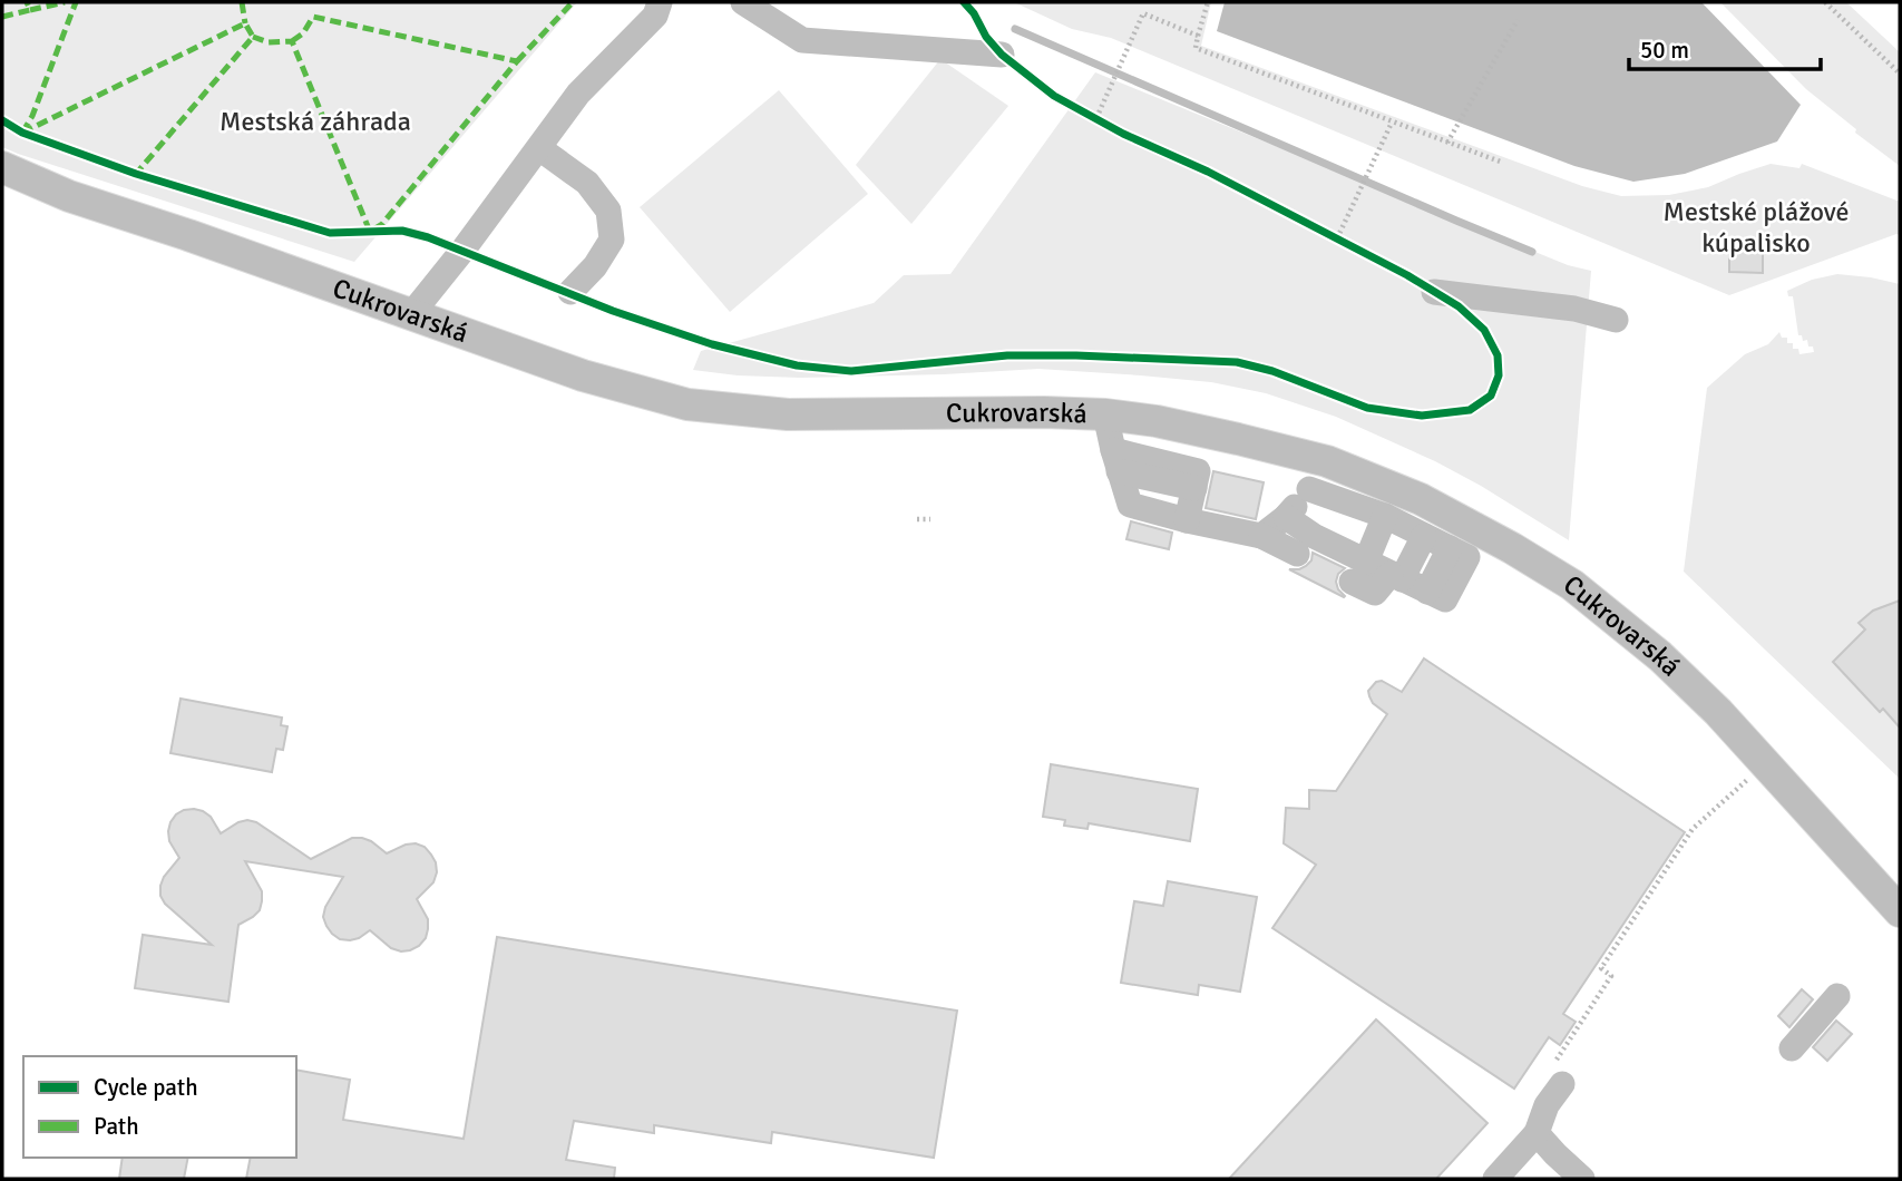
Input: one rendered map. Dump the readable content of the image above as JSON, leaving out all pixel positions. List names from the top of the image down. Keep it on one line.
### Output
{"streets":{"main road":["Cukrovarská"]},"parks":["Mestská záhrada","Mestské plážové kúpalisko"],"legend":["Cycle path","Path"],"scale_bar":"50 m"}
